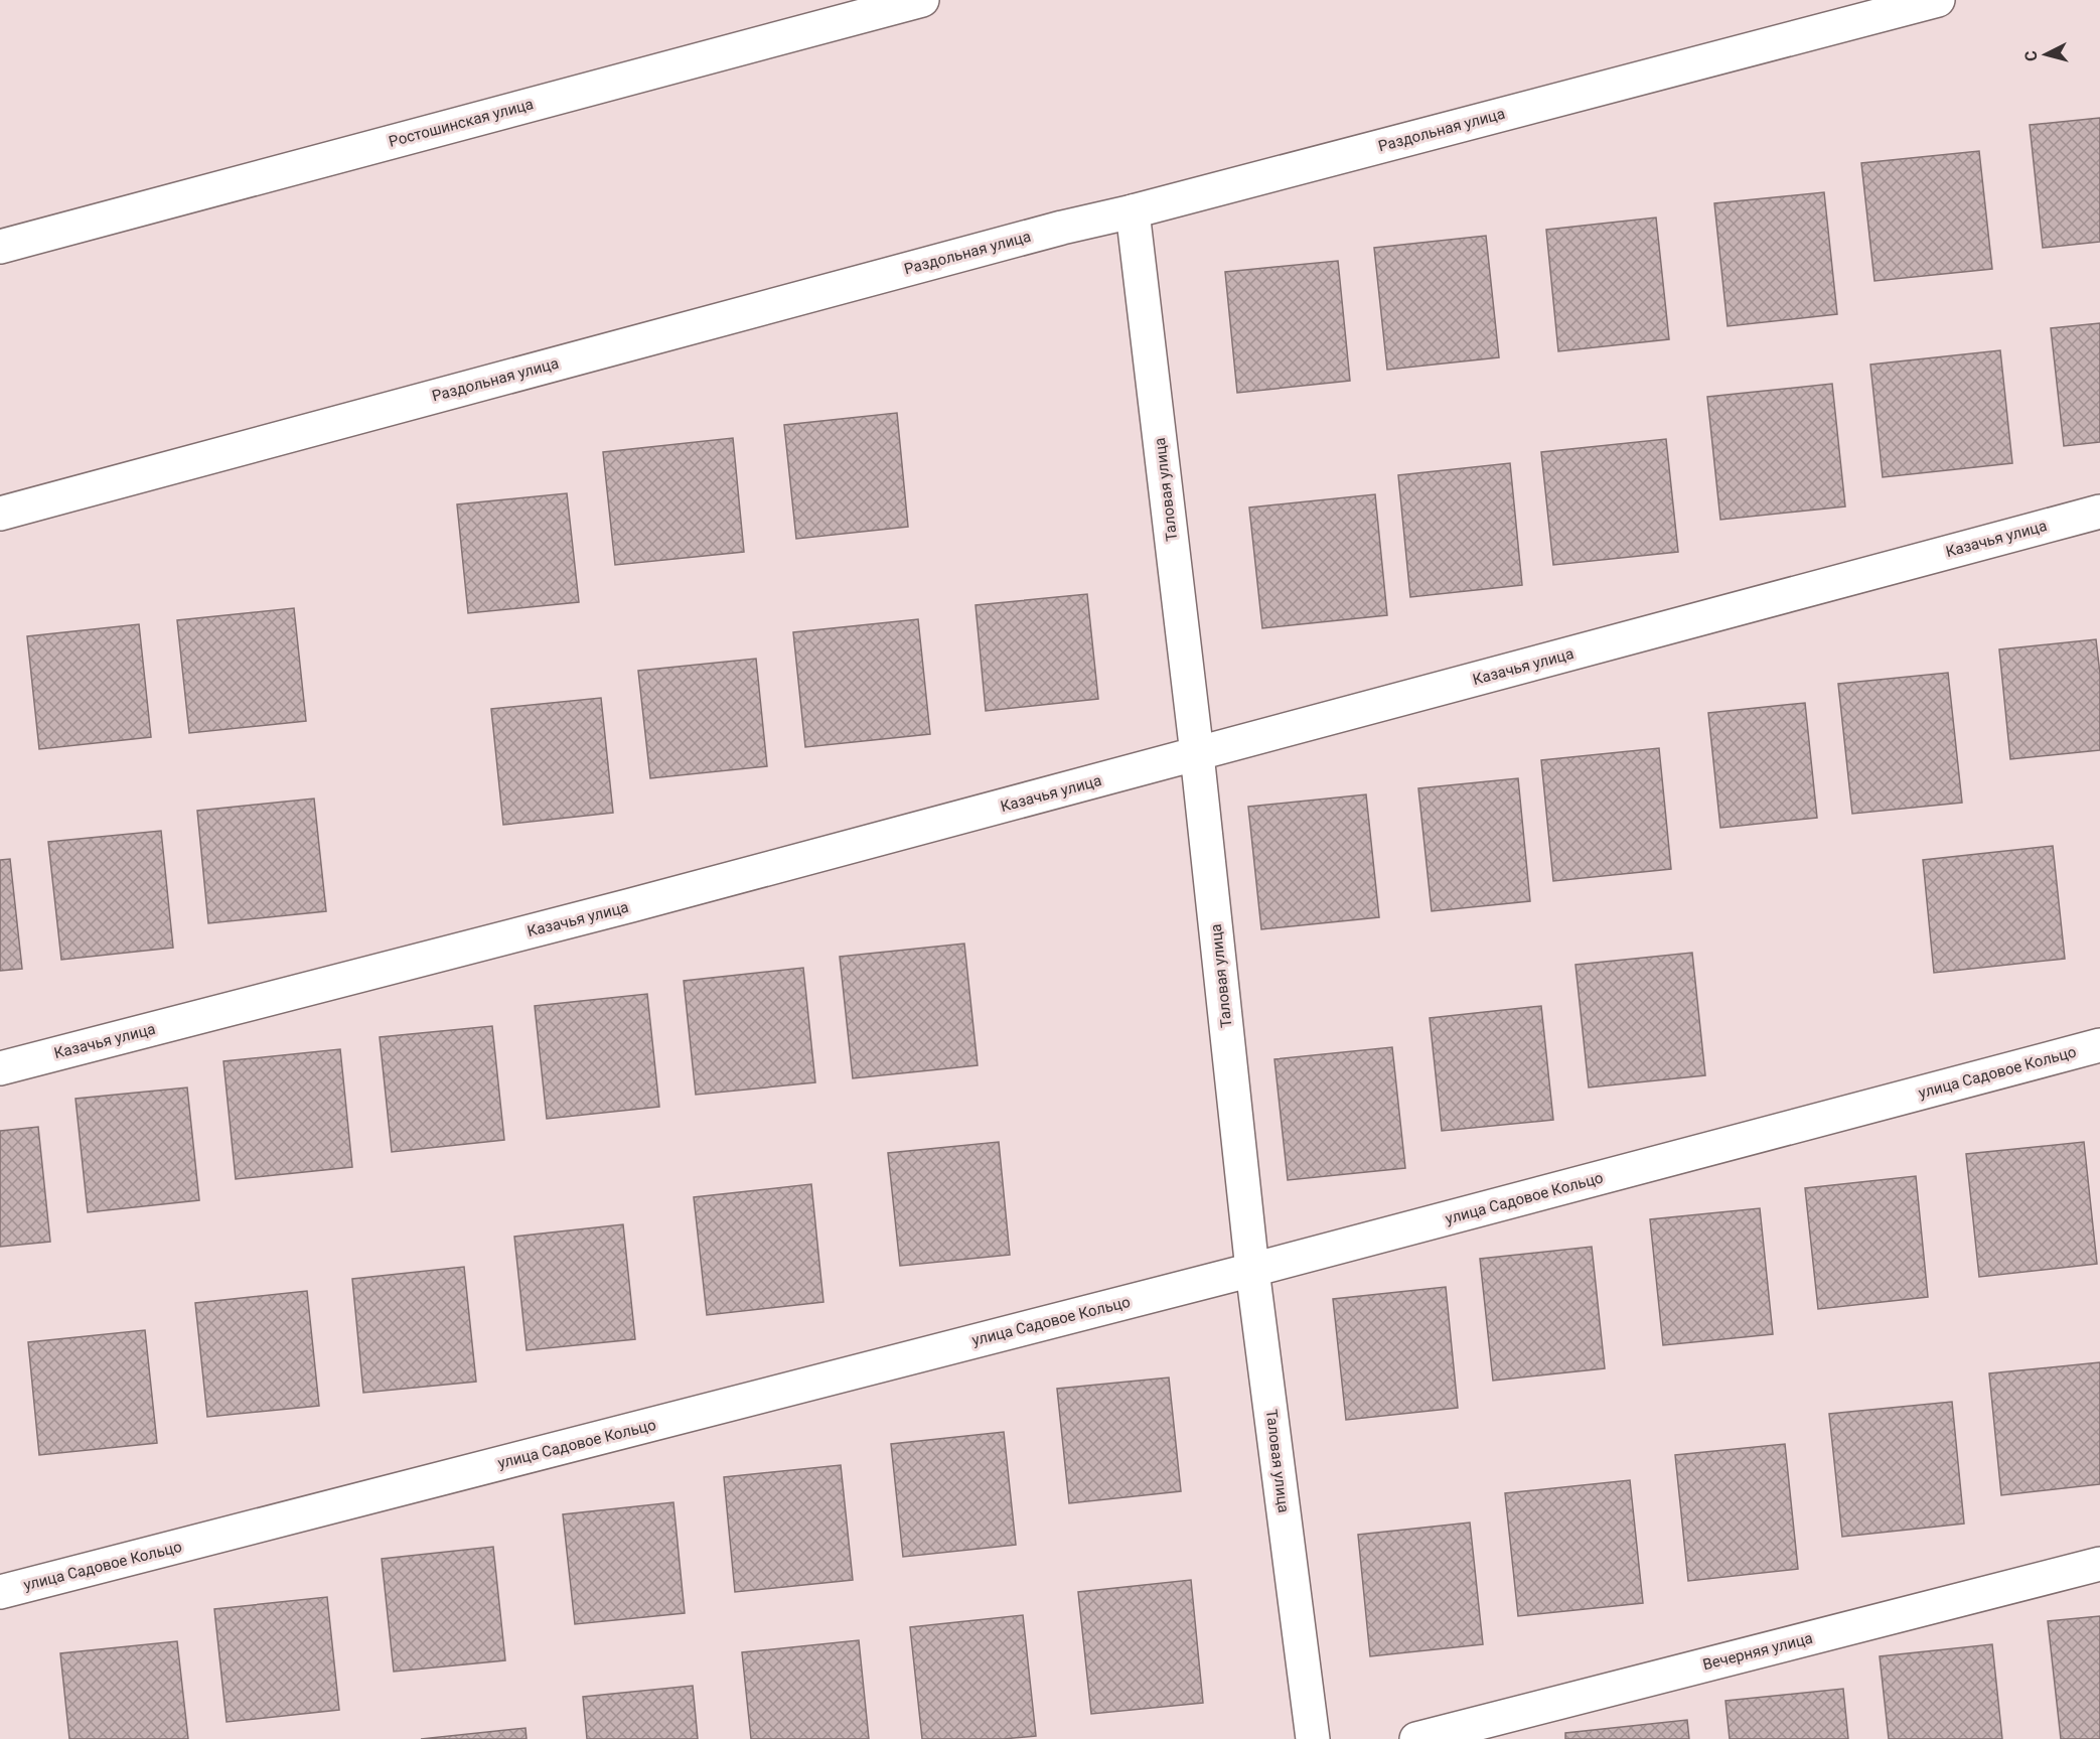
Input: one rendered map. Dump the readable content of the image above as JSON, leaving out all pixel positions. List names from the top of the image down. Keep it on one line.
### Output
{"streets":{"street":["Ростошинская улица","Раздольная улица","Таловая улица","Казачья улица","улица Садовое Кольцо","Вечерняя улица"]},"crossings":[["Раздольная улица","Таловая улица"],["Таловая улица","Казачья улица"],["Таловая улица","улица Садовое Кольцо"]],"north":"left"}
